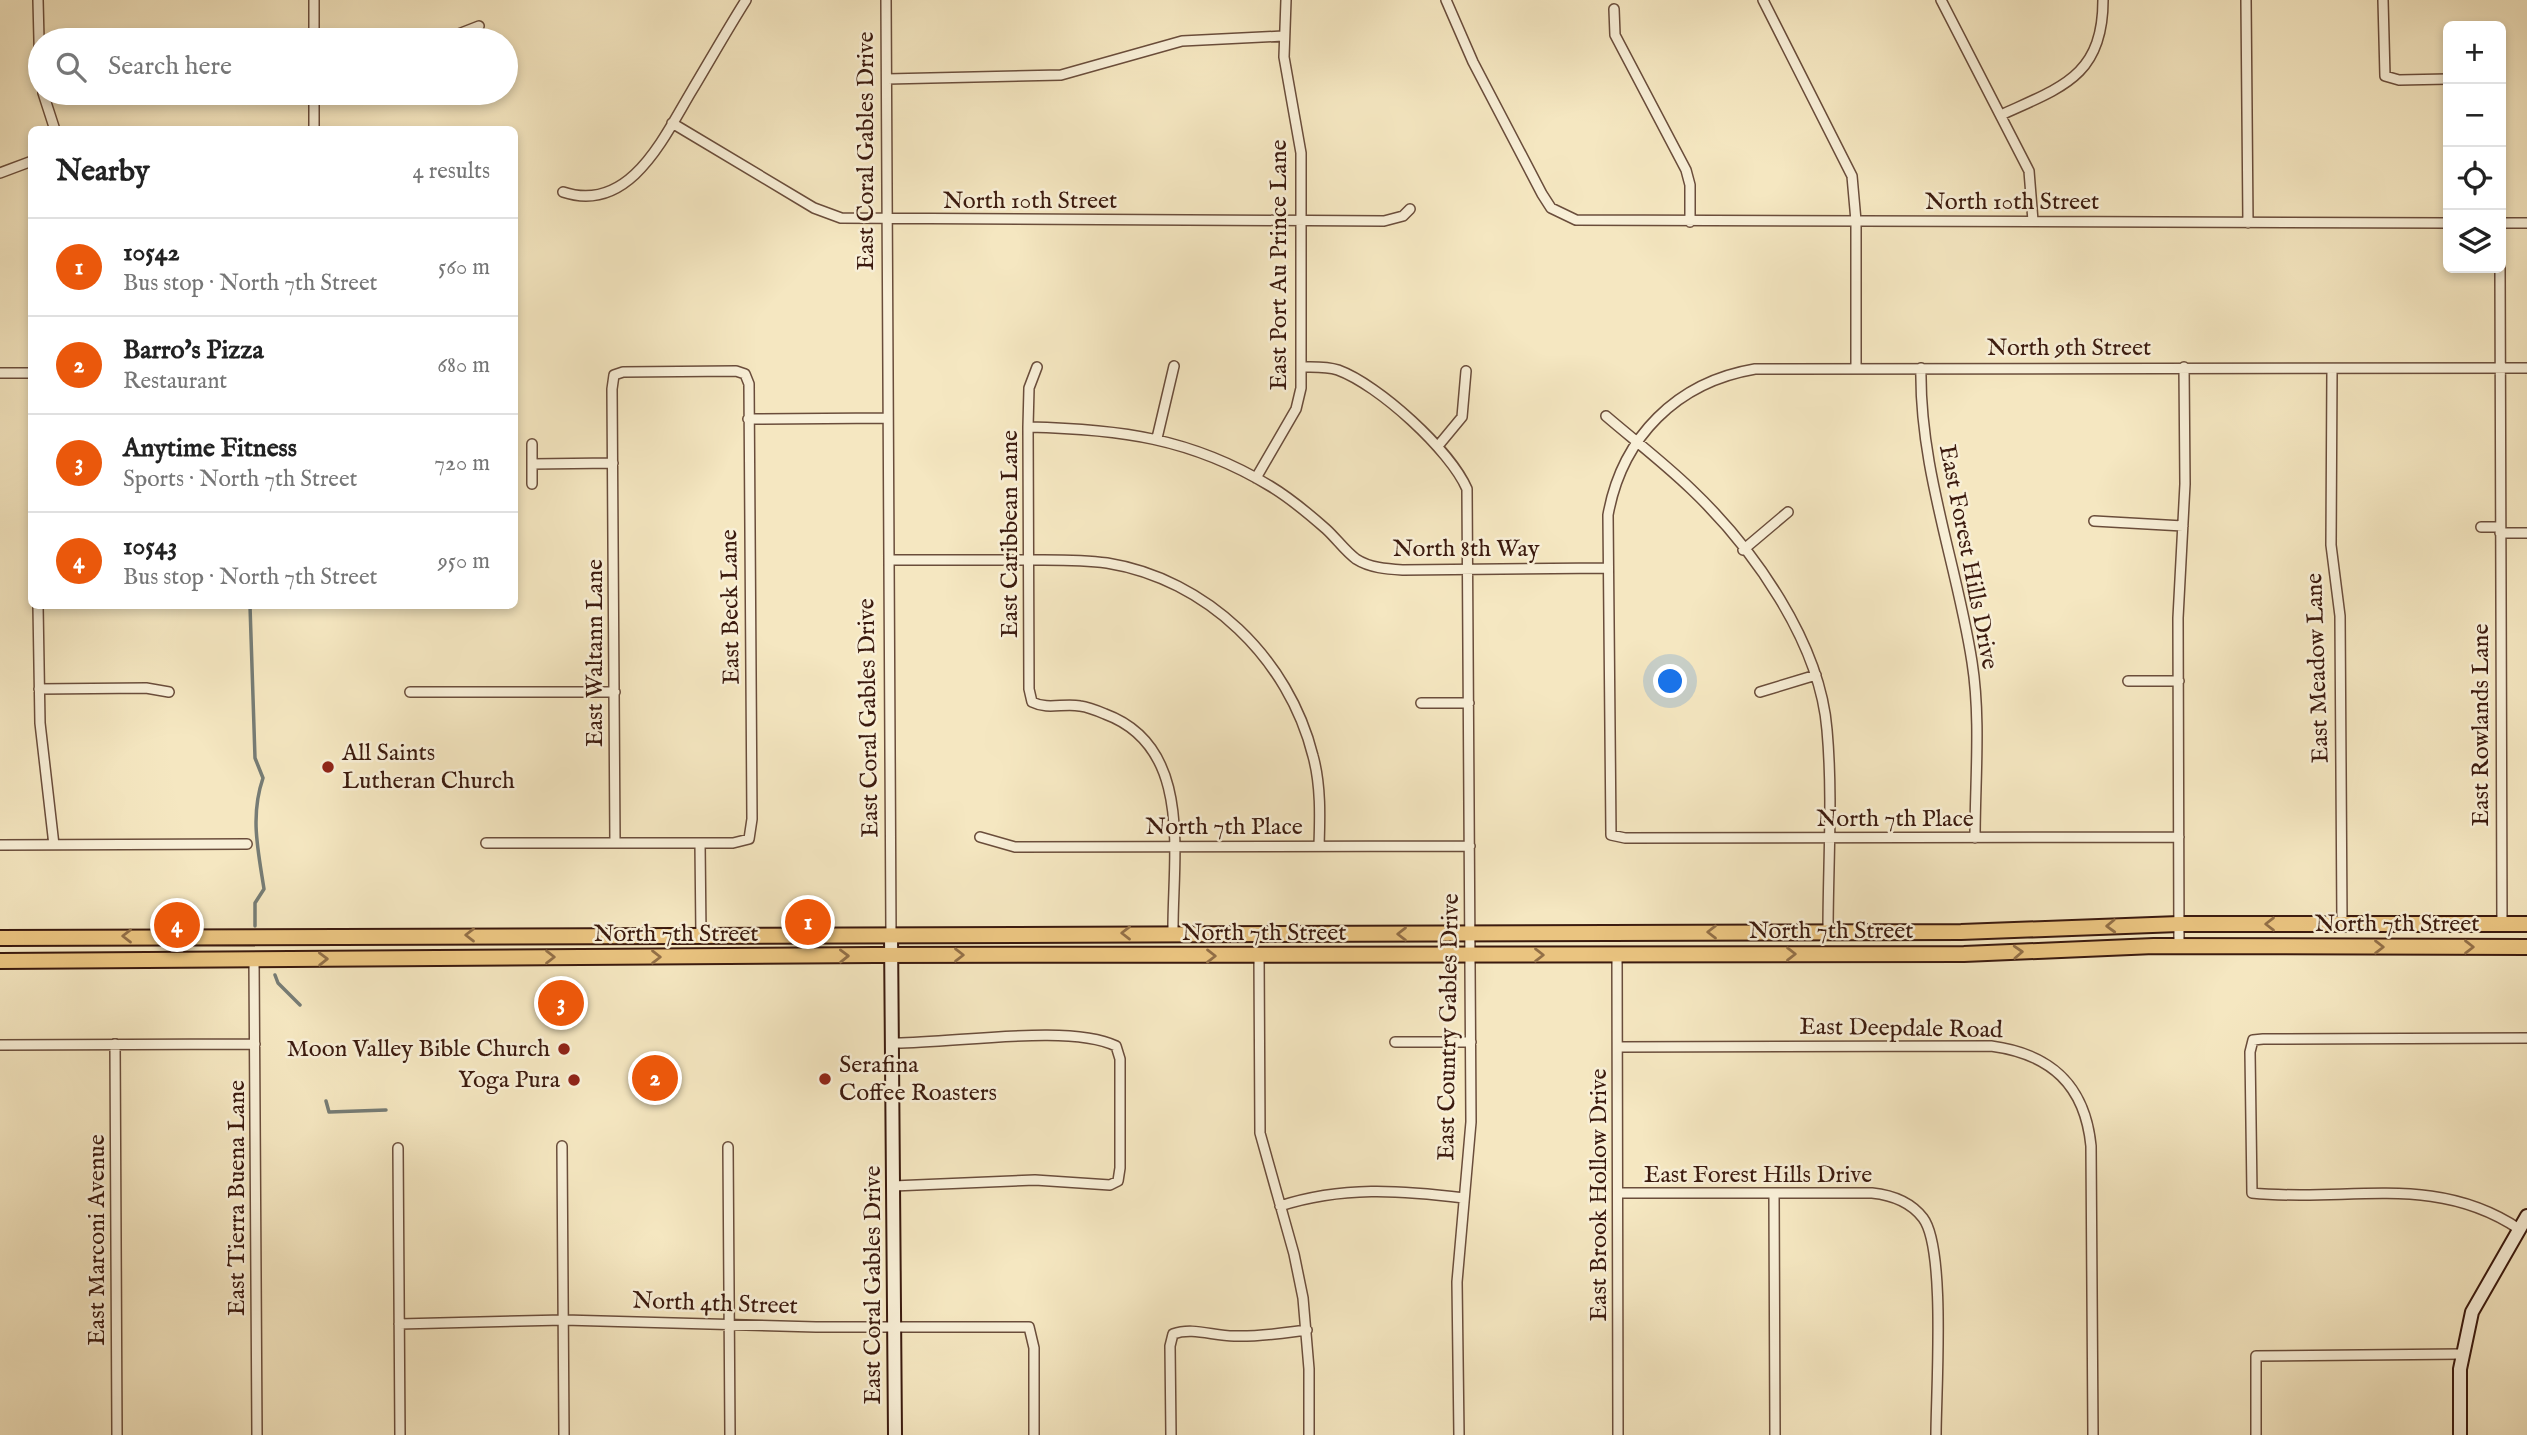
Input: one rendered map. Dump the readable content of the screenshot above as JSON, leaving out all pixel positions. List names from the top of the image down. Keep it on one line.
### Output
{"streets":{"main road":["North 7th Street"],"street":["East Coral Gables Drive","North 10th Street","East Port Au Prince Lane","North 9th Street","East Caribbean Lane","North 8th Way","East Forest Hills Drive","East Beck Lane","East Waltann Lane","East Meadow Lane","East Rowlands Lane","North 7th Place","East Country Gables Drive","East Deepdale Road","East Brook Hollow Drive","East Tierra Buena Lane","East Marconi Avenue","North 4th Street"]},"crossings":[["East Coral Gables Drive","North 10th Street"],["East Coral Gables Drive","North 7th Street"],["East Coral Gables Drive","North 4th Street"],["North 10th Street","East Port Au Prince Lane"],["East Port Au Prince Lane","North 8th Way"],["North 9th Street","East Forest Hills Drive"],["North 9th Street","East Meadow Lane"],["North 9th Street","East Rowlands Lane"],["East Caribbean Lane","North 8th Way"],["East Caribbean Lane","North 7th Place"],["North 8th Way","North 7th Place"],["North 8th Way","East Country Gables Drive"],["East Forest Hills Drive","North 7th Place"],["East Forest Hills Drive","East Brook Hollow Drive"],["East Beck Lane","East Waltann Lane"],["East Meadow Lane","North 7th Street"],["East Rowlands Lane","North 7th Street"],["North 7th Place","East Country Gables Drive"],["North 7th Street","East Country Gables Drive"],["North 7th Street","East Brook Hollow Drive"],["North 7th Street","East Tierra Buena Lane"],["East Deepdale Road","East Brook Hollow Drive"]],"places":["All Saints Lutheran Church","Moon Valley Bible Church","Serafina Coffee Roasters","Yoga Pura"],"page":{"map_buttons":["+","−"],"search":"Search here","heading":["Nearby","4 results"],"list":[{"mark":"1","name":"10542","note":"Bus stop · North 7th Street","value":"560 m"},{"mark":"2","name":"Barro's Pizza","note":"Restaurant","value":"680 m"},{"mark":"3","name":"Anytime Fitness","note":"Sports · North 7th Street","value":"720 m"},{"mark":"4","name":"10543","note":"Bus stop · North 7th Street","value":"950 m"}],"pins":["1","4","3","2"]}}
